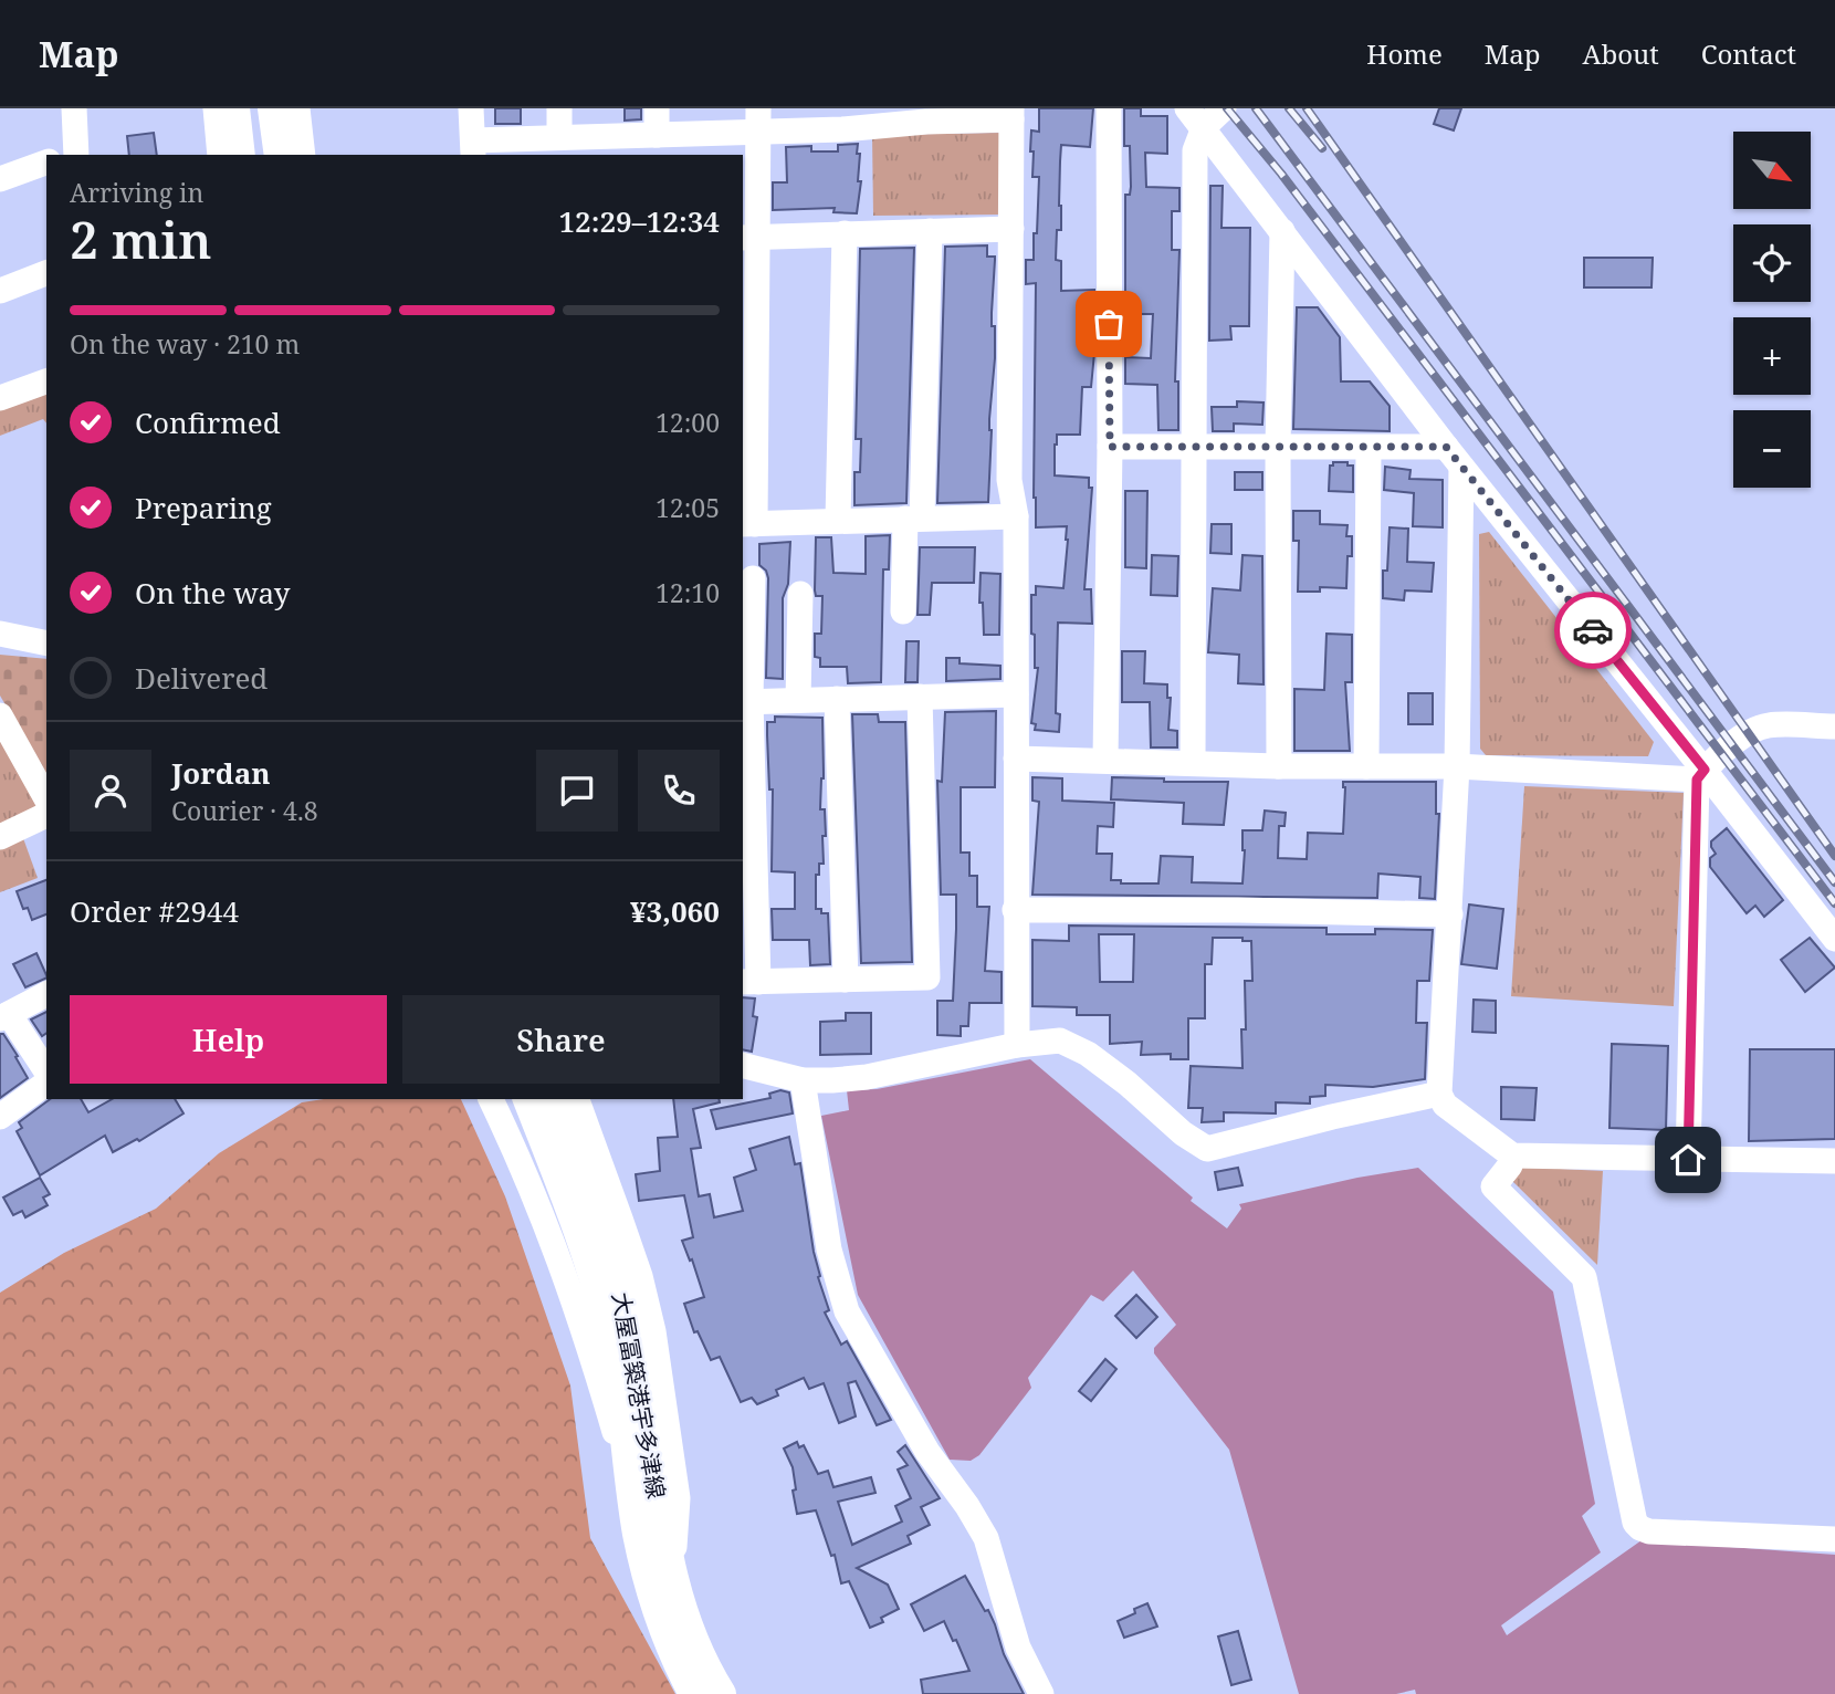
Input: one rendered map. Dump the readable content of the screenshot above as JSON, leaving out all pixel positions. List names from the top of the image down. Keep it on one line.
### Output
{"streets":{"main road":["大屋冨築港宇多津線"]},"north":"bottom right","page":{"header":"Map","nav":["Home","Map","About","Contact"],"map_buttons":["+","−"],"heading":["2 min","Arriving in","12:29–12:34"],"panel":["Jordan","Courier · 4.8","Order #2944","¥3,060"],"bar":"On the way · 210 m","list":[["Confirmed","12:00"],["Preparing","12:05"],["On the way","12:10"],"Delivered"],"buttons":["Help","Share"]}}
